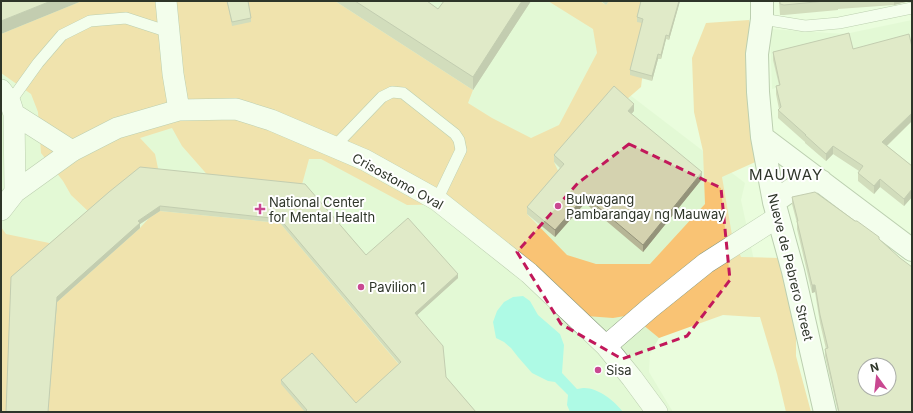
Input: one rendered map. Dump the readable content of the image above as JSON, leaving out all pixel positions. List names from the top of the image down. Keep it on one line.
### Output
{"streets":{"main road":["Nueve de Pebrero Street"],"street":["Crisostomo Oval"]},"districts":["MAUWAY"],"places":{"other":["Bulwagang Pambarangay ng Mauway","Pavilion 1","Sisa"],"health":["National Center for Mental Health"]},"north":"top"}
